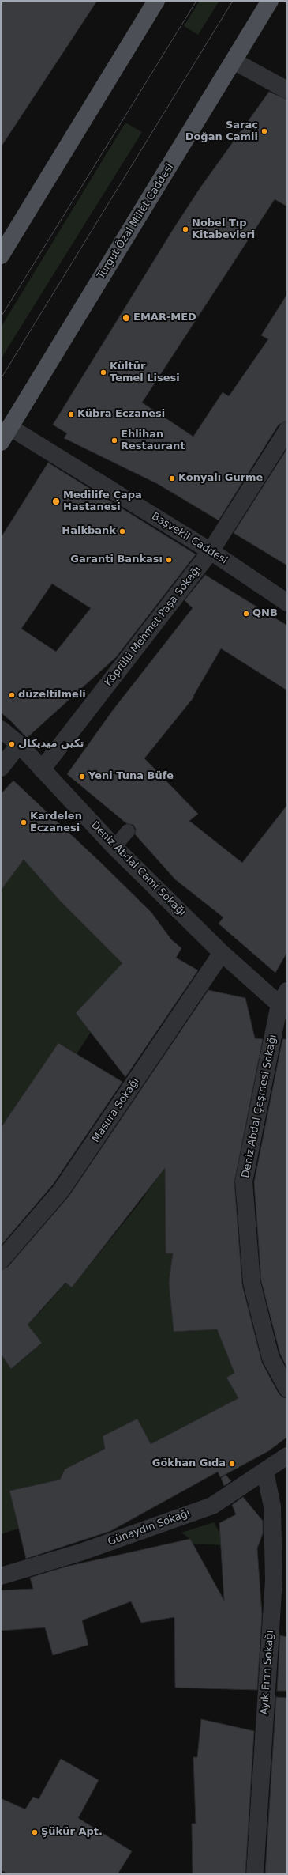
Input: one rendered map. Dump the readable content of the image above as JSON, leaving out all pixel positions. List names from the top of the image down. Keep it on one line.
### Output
{"streets":{"main road":["Turgut Özal Millet Caddesi"],"street":["Başvekil Caddesi","Köprülü Mehmet Paşa Sokağı","Deniz Abdal Cami Sokağı","Deniz Abdal Çeşmesi Sokağı","Masura Sokağı","Günaydın Sokağı","Ayık Fırın Sokağı"]},"crossings":[["Turgut Özal Millet Caddesi","Başvekil Caddesi"],["Başvekil Caddesi","Köprülü Mehmet Paşa Sokağı"],["Köprülü Mehmet Paşa Sokağı","Deniz Abdal Cami Sokağı"],["Deniz Abdal Cami Sokağı","Deniz Abdal Çeşmesi Sokağı"],["Deniz Abdal Cami Sokağı","Masura Sokağı"],["Günaydın Sokağı","Ayık Fırın Sokağı"]],"places":["Saraç Doğan Camii","Nobel Tıp Kitabevleri","EMAR-MED","Kültür Temel Lisesi","Kübra Eczanesi","Ehlihan Restaurant","Konyalı Gurme","Medilife Çapa Hastanesi","Halkbank","Garanti Bankası","QNB","düzeltilmeli","تكين ميديكال","Yeni Tuna Büfe","Kardelen Eczanesi","Gökhan Gıda","Şükür Apt."]}
